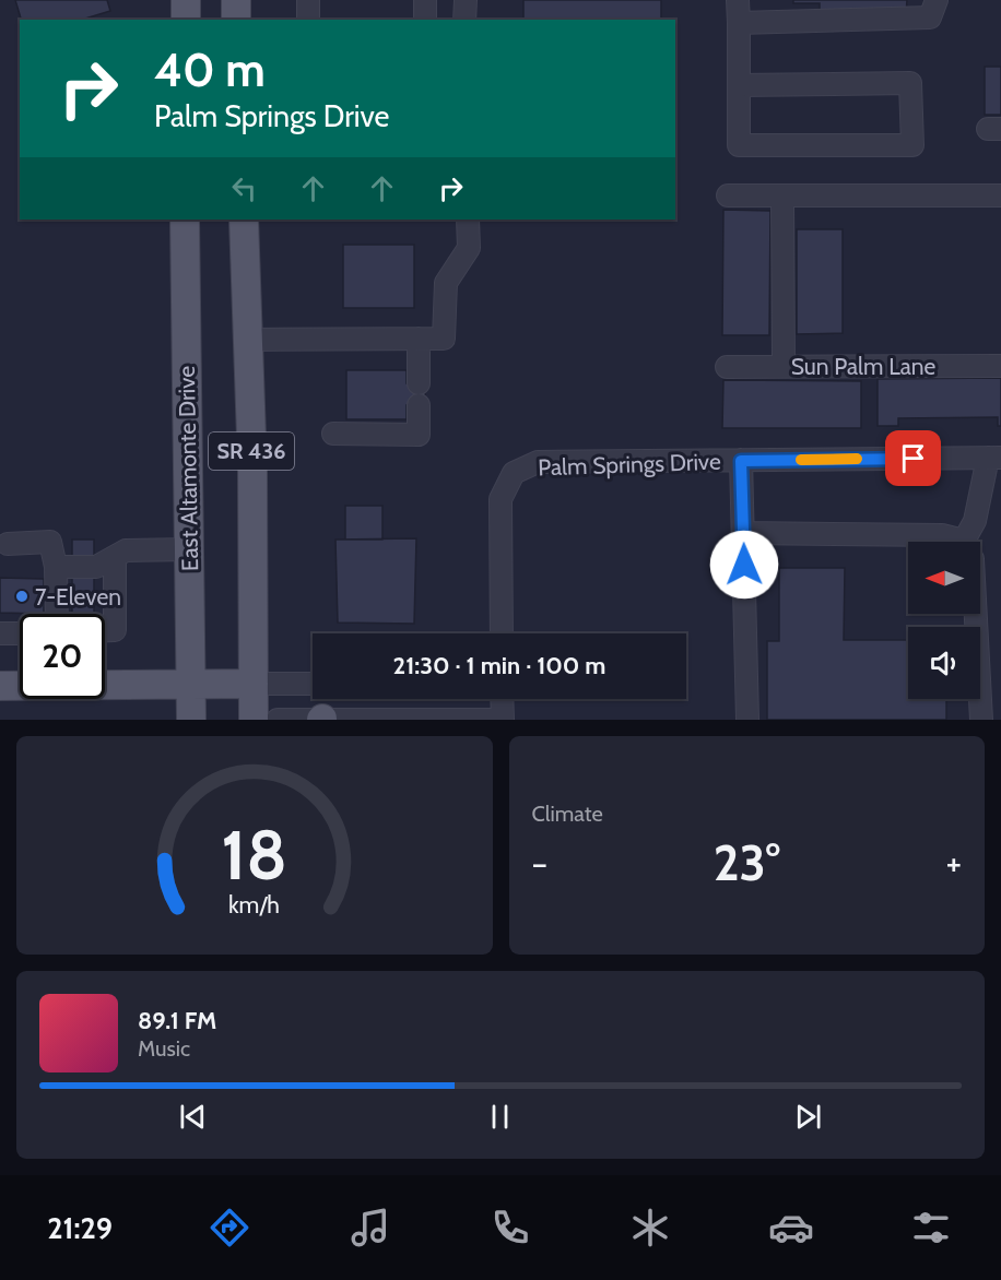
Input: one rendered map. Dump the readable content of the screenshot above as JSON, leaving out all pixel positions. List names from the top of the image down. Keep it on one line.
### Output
{"streets":{"main road":["SR 436","East Altamonte Drive"],"street":["Sun Palm Lane","Palm Springs Drive"]},"places":["7-Eleven"],"north":"left","page":{"turn":["40 m","Palm Springs Drive"],"limit":"20","trip":"21:30 · 1 min · 100 m","tile":"Climate","heat":["−","23°","+"],"song":["89.1 FM","Music"],"tabs":"21:29","gauge":["18","km/h"]}}
